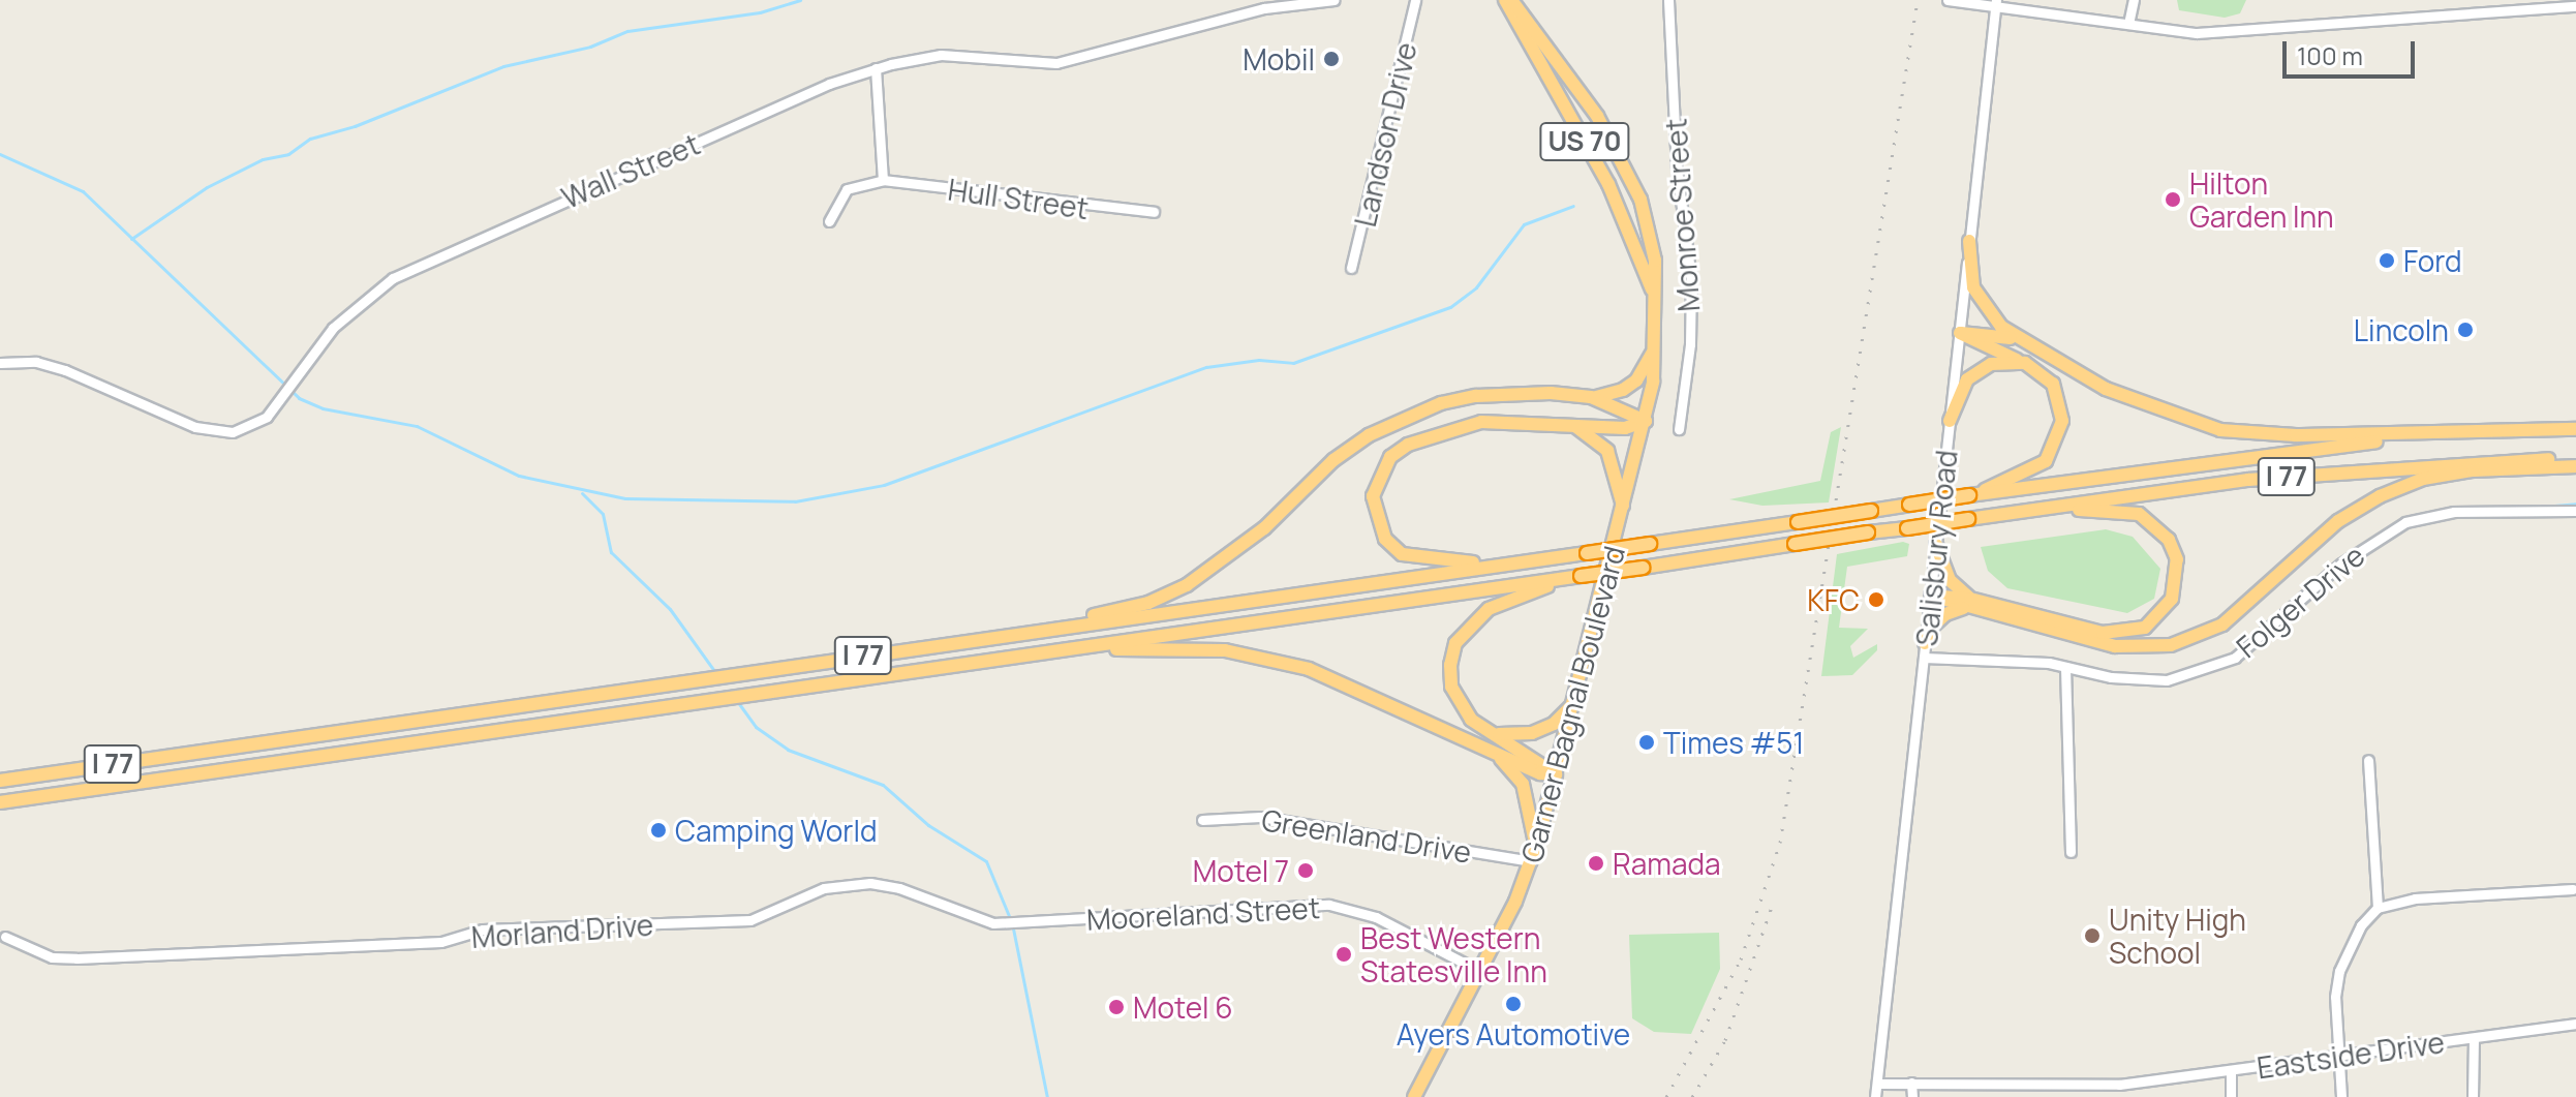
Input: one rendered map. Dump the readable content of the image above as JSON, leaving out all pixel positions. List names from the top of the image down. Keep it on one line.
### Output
{"streets":{"highway":["US 70","I 77","Garner Bagnal Boulevard"],"street":["Landson Drive","Wall Street","Hull Street","Monroe Street","Salisbury Road","Folger Drive","Greenland Drive","Mooreland Street","Morland Drive","Eastside Drive"]},"crossings":[["Salisbury Road","Folger Drive"],["Salisbury Road","Eastside Drive"],["Garner Bagnal Boulevard","Greenland Drive"],["Garner Bagnal Boulevard","Mooreland Street"],["Mooreland Street","Morland Drive"]],"places":["Mobil","Hilton Garden Inn","Ford","Lincoln","KFC","Times #51","Camping World","Ramada","Motel 7","Unity High School","Best Western Statesville Inn","Ayers Automotive","Motel 6"],"scale_bar":"100 m"}
